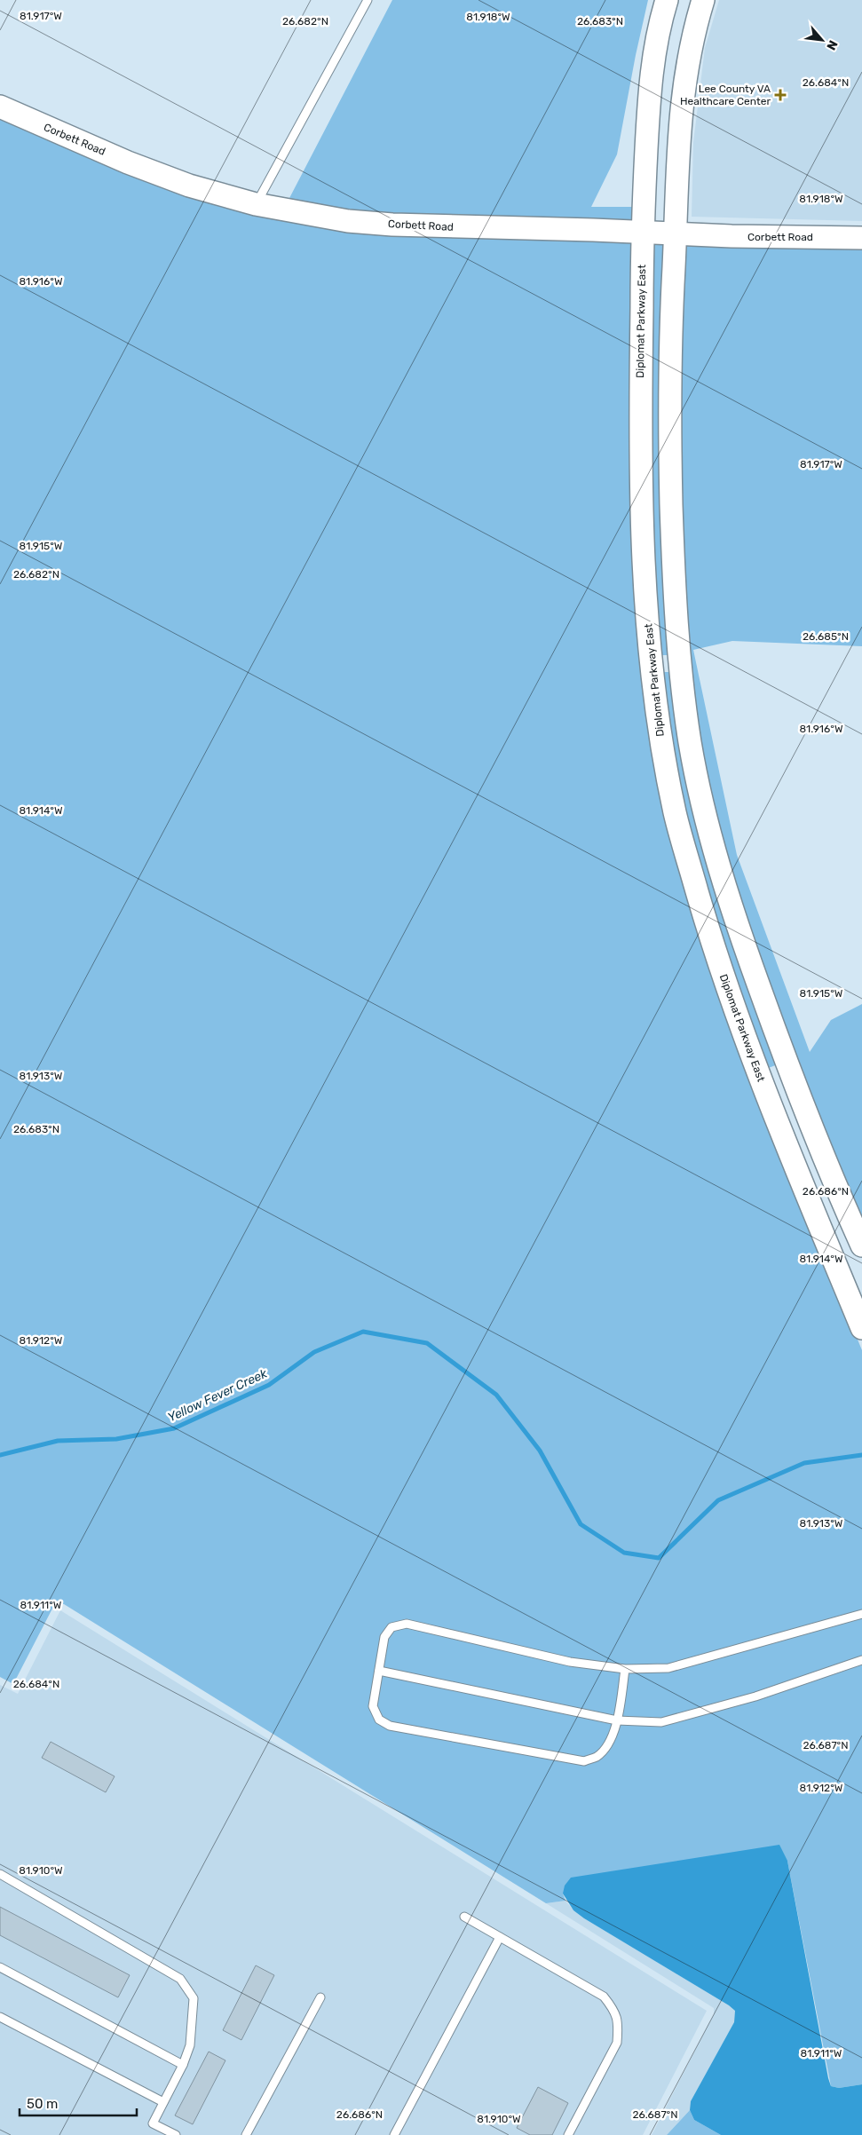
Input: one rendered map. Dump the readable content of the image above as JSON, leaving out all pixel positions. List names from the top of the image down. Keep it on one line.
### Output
{"streets":{"main road":["Corbett Road","Diplomat Parkway East"]},"crossings":[["Corbett Road","Diplomat Parkway East"]],"water":["Yellow Fever Creek"],"places":{"health":["Lee County VA Healthcare Center"]},"scale_bar":"50 m","north":"bottom right","coordinates":["81.917°W","81.918°W","26.682°N","26.683°N","26.684°N","81.916°W","81.915°W","26.685°N","81.914°W","81.913°W","26.686°N","81.912°W","81.911°W","26.687°N","81.910°W"]}
